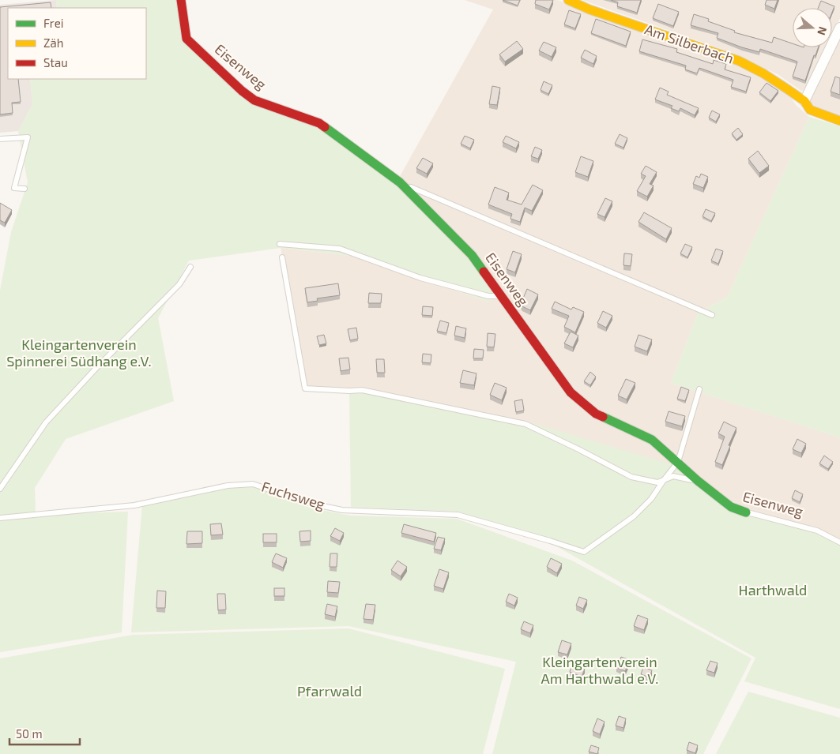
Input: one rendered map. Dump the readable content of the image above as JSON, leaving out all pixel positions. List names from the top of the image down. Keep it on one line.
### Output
{"streets":{"street":["Am Silberbach","Eisenweg"],"lane":["Fuchsweg"]},"parks":["Kleingartenverein Spinnerei Südhang e.V.","Harthwald","Kleingartenverein Am Harthwald e.V.","Pfarrwald"],"legend":["Frei","Zäh","Stau"],"scale_bar":"50 m","north":"right"}
